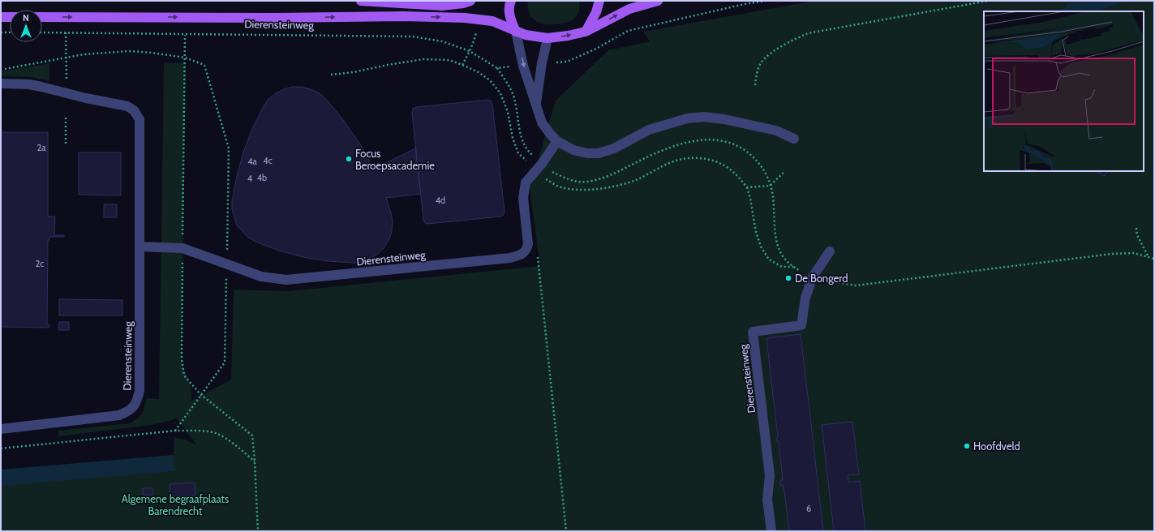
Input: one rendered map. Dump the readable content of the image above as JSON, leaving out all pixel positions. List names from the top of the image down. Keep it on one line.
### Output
{"streets":{"main road":["Dierensteinweg"]},"parks":["Algemene begraafplaats Barendrecht"],"places":["Focus Beroepsacademie","De Bongerd","Hoofdveld"],"house_numbers":["2a","4c","4a","4b","4","4d","2c","6"],"north":"top"}
